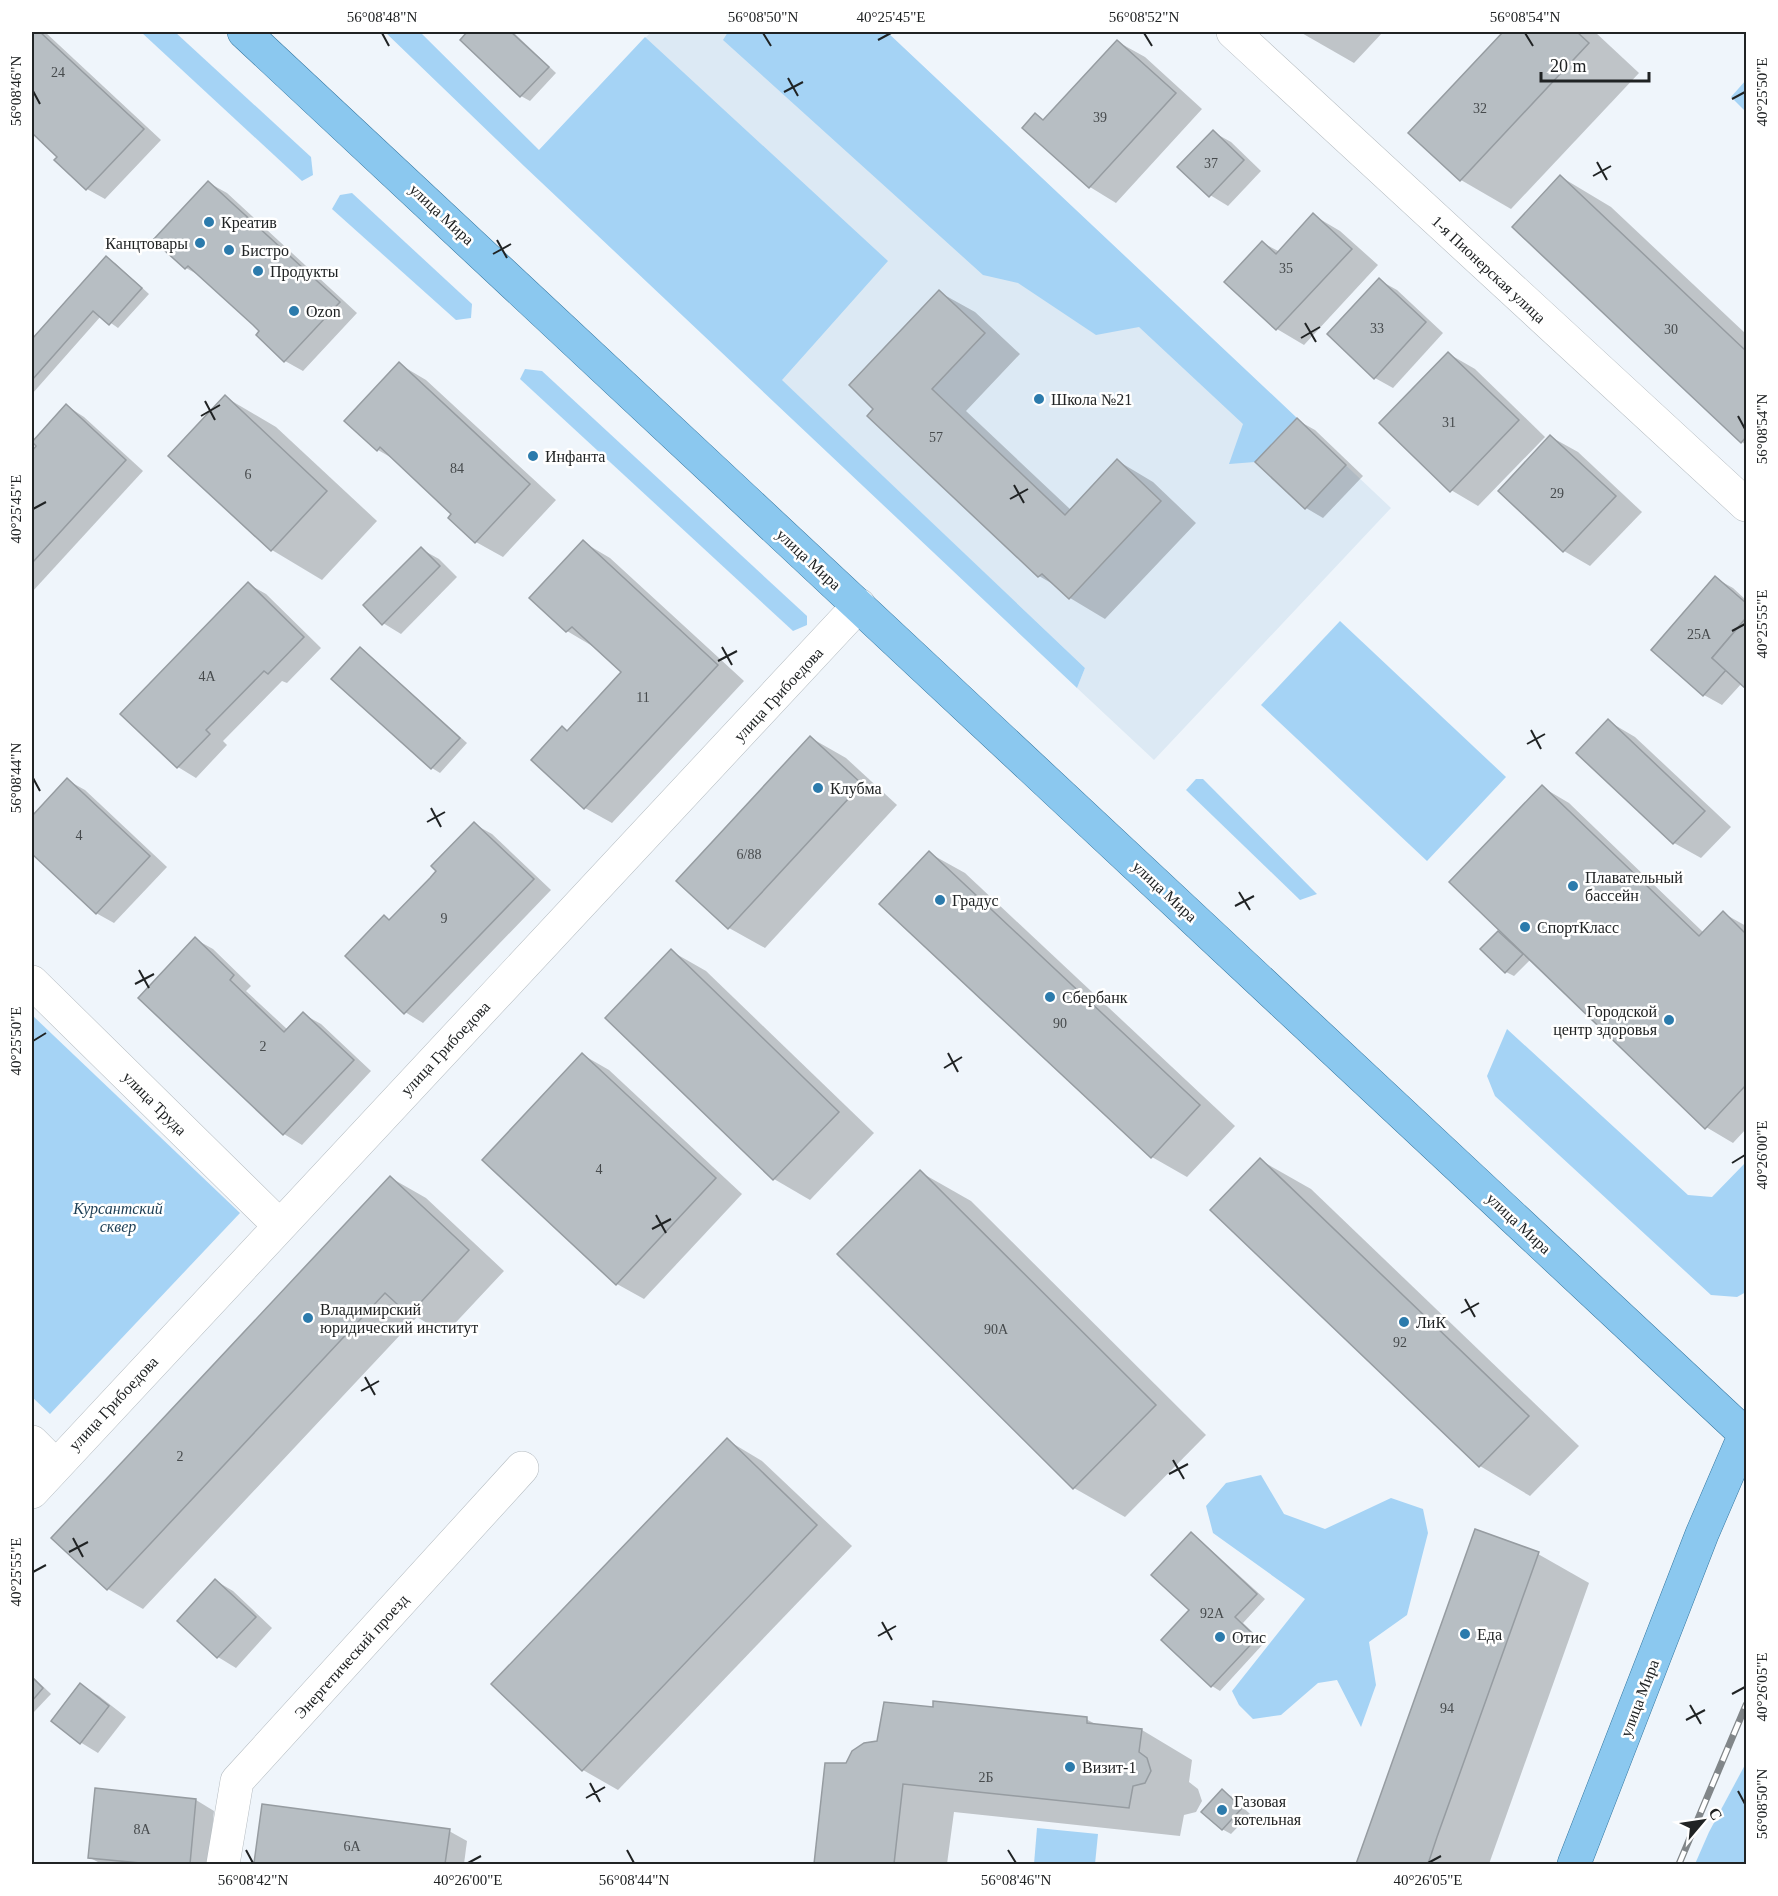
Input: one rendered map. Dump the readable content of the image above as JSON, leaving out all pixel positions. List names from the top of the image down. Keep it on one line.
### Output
{"streets":{"main road":["улица Мира"],"street":["1-я Пионерская улица","улица Грибоедова","улица Труда","Энергетический проезд"]},"crossings":[["улица Мира","улица Грибоедова"],["улица Грибоедова","улица Труда"]],"parks":["Курсантский сквер"],"places":["Креатив","Канцтовары","Бистро","Продукты","Ozon","Школа №21","Инфанта","Клубма","Плавательный бассейн","Градус","СпортКласс","Сбербанк","Городской центр здоровья","Владимирский юридический институт","ЛиК","Еда","Отис","Визит-1","Газовая котельная"],"house_numbers":["24","32","39","37","35","33","30","31","57","84","6","29","25А","4А","11","4","6/88","9","90","2","4","90А","92","2","92А","94","2Б","8А","6А"],"scale_bar":"20 m","north":"top right","coordinates":["56°08'48\"N","56°08'50\"N","40°25'45\"E","56°08'52\"N","56°08'54\"N","56°08'46\"N","40°25'50\"E","40°25'55\"E","56°08'44\"N","40°26'00\"E","40°26'05\"E","56°08'42\"N"]}
